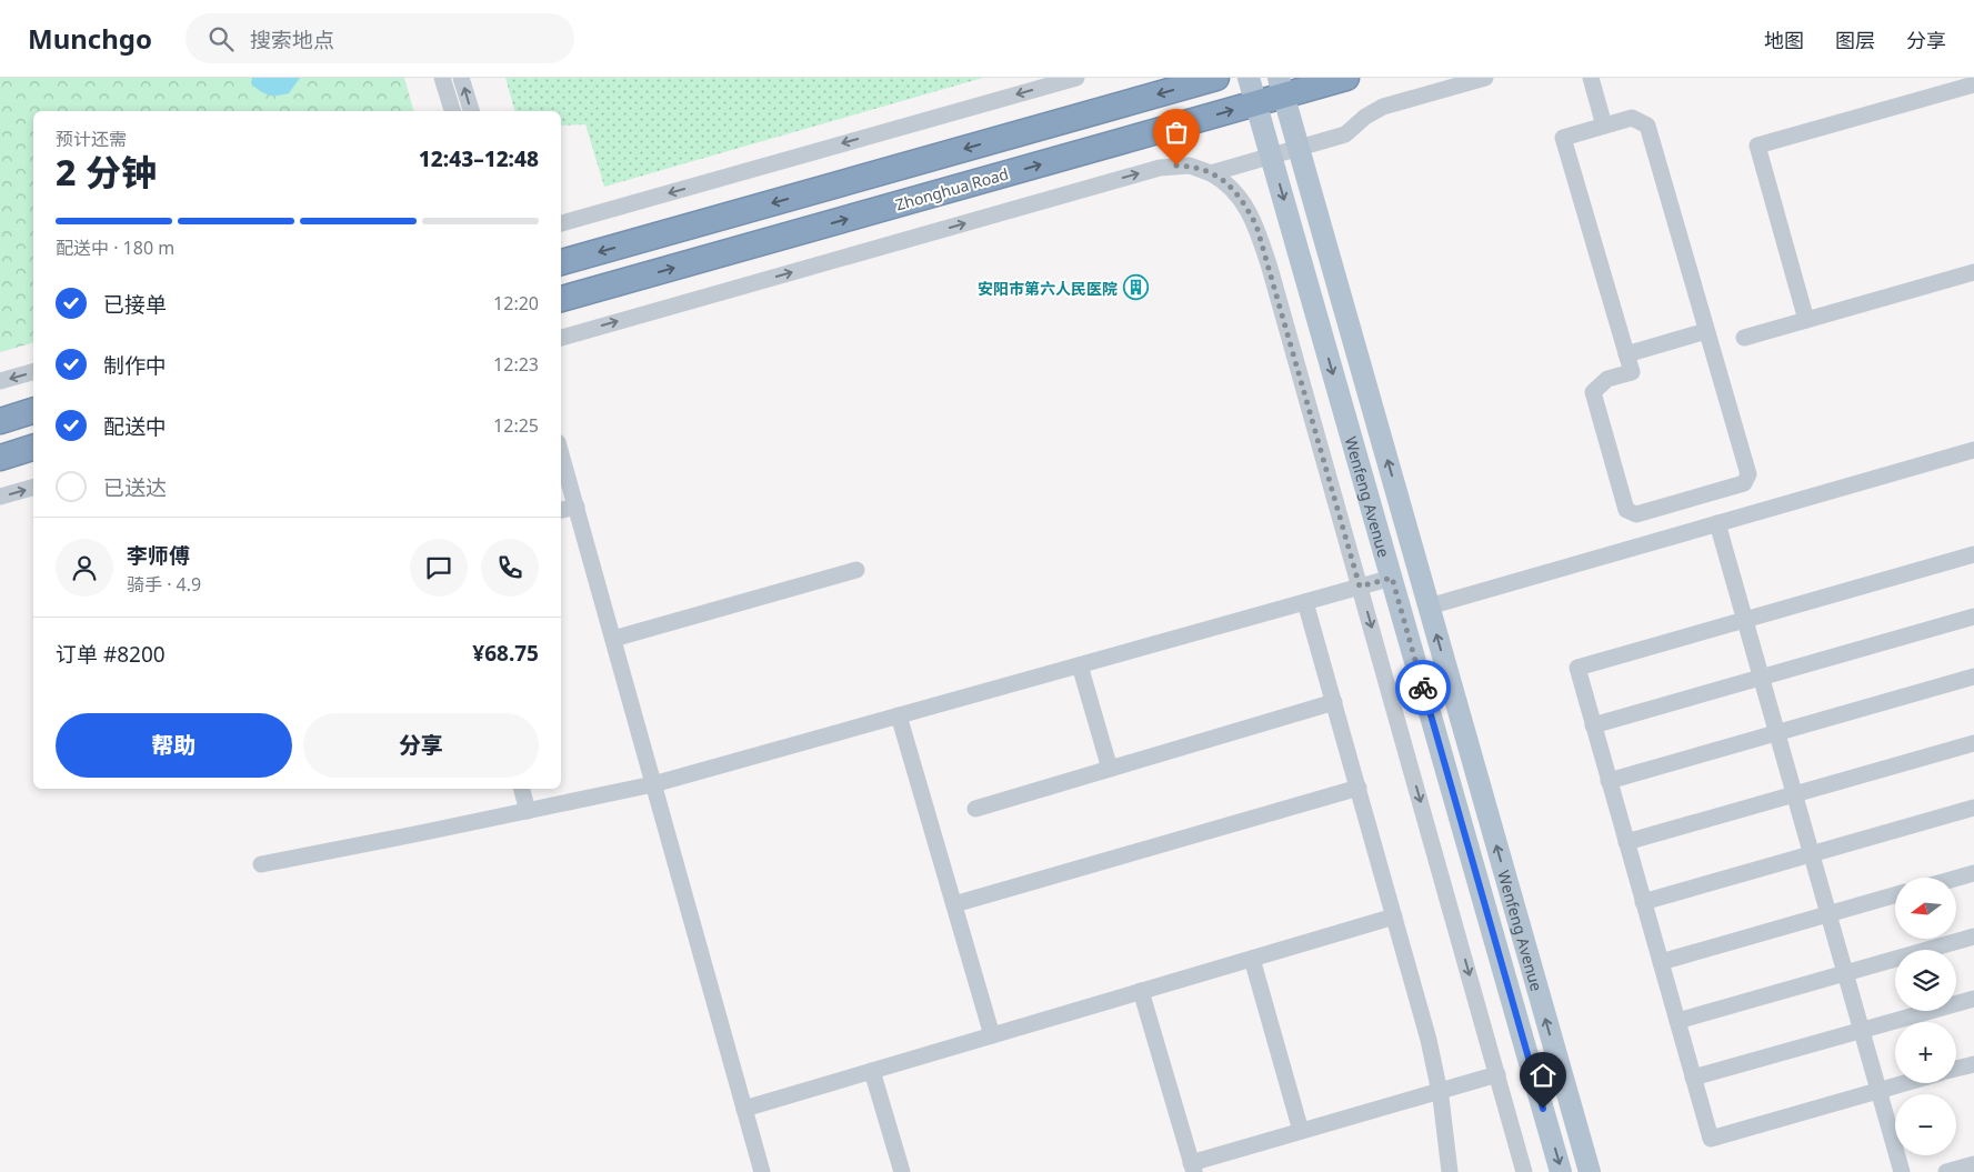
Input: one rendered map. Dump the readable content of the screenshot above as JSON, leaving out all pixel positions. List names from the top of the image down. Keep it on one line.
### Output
{"streets":{"highway":["Zhonghua Road"],"main road":["Wenfeng Avenue"]},"crossings":[["Zhonghua Road","Wenfeng Avenue"]],"places":{"building":["安阳市第六人民医院"]},"north":"left","page":{"header":"Munchgo","search":"搜索地点","nav":["地图","图层","分享"],"heading":["2 分钟","预计还需","12:43–12:48"],"panel":["李师傅","骑手 · 4.9","订单 #8200","¥68.75"],"bar":"配送中 · 180 m","list":[["已接单","12:20"],["制作中","12:23"],["配送中","12:25"],"已送达"],"buttons":["帮助","分享"],"map_buttons":["+","−"]}}
